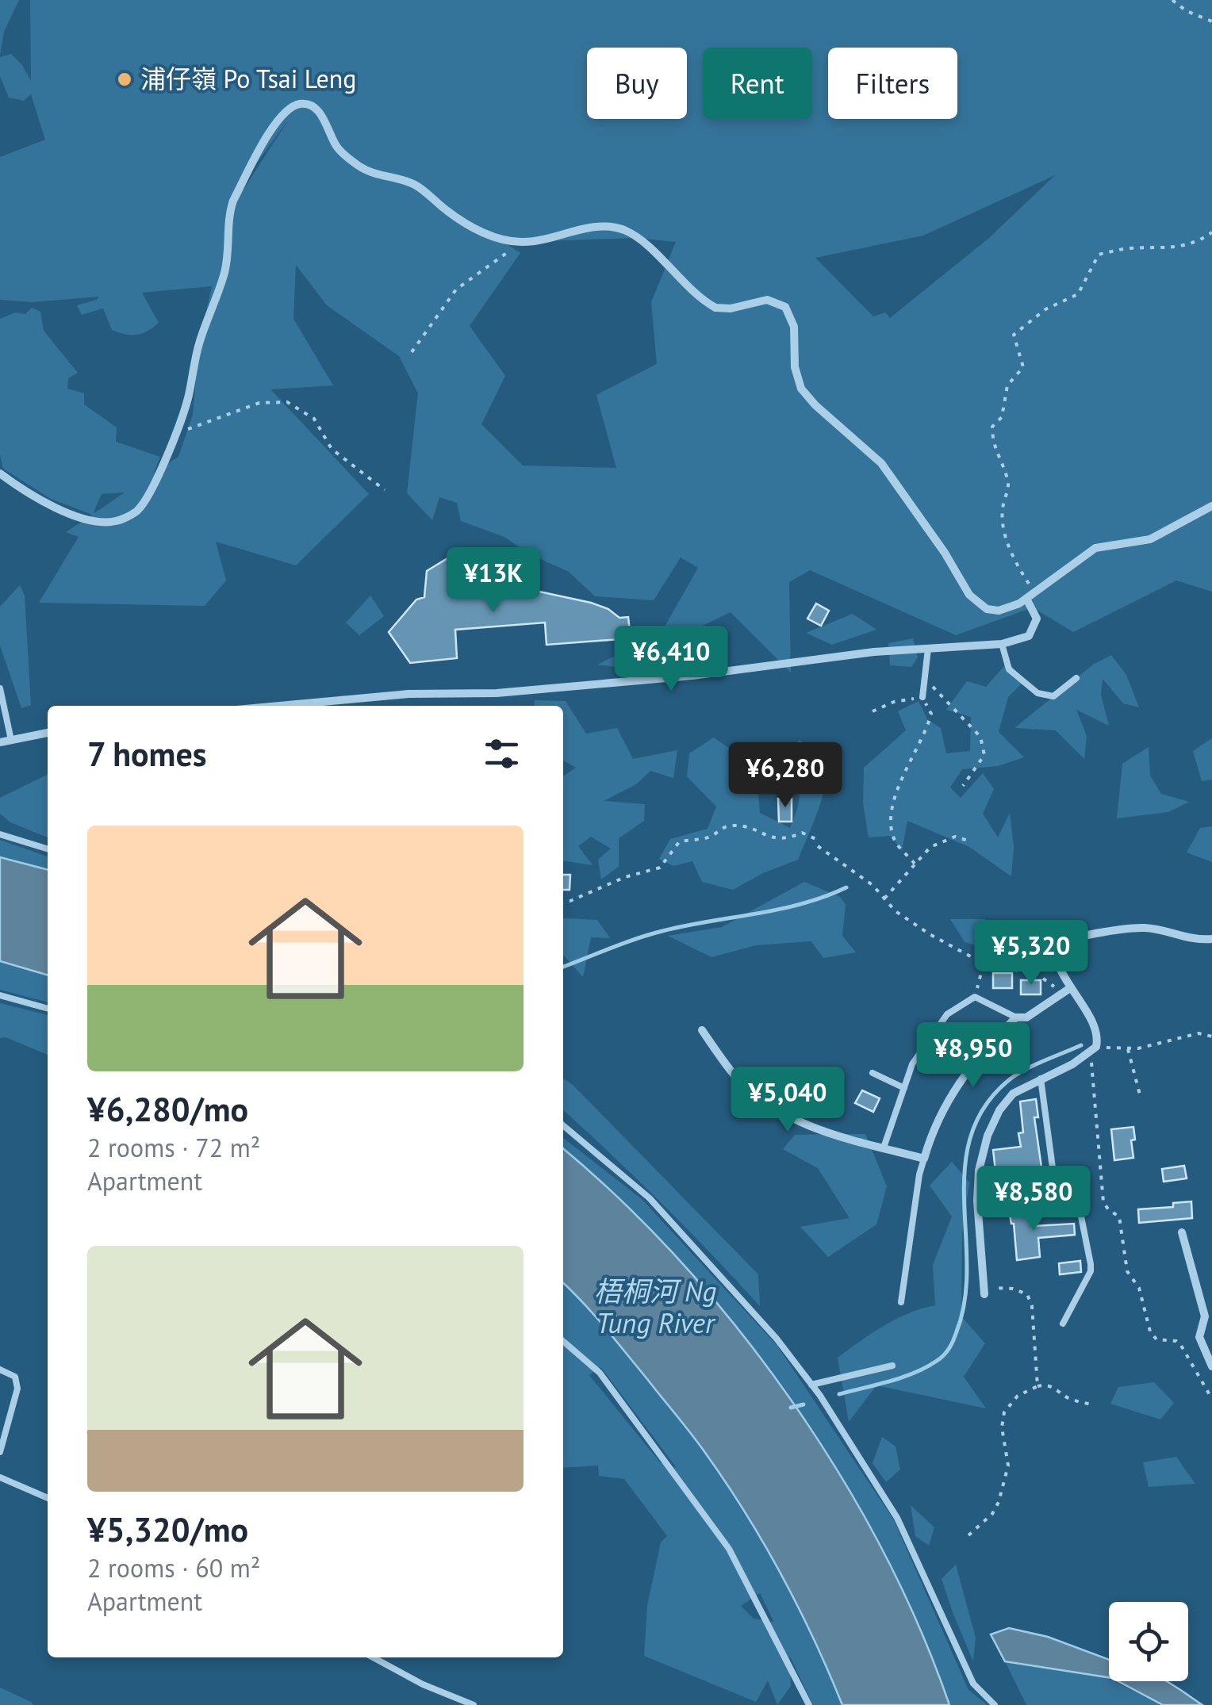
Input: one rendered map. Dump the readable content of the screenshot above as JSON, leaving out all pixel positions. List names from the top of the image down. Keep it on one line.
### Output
{"water":["梧桐河 Ng Tung River"],"places":["浦仔嶺 Po Tsai Leng"],"page":{"chip":["Buy","Rent","Filters"],"price":["¥13K","¥6,410","¥6,280","¥5,320","¥8,950","¥5,040","¥8,580"],"heading":"7 homes","list":[{"name":"¥6,280/mo","note":"2 rooms · 72 m² · Apartment"},{"name":"¥5,320/mo","note":"2 rooms · 60 m² · Apartment"}]}}
